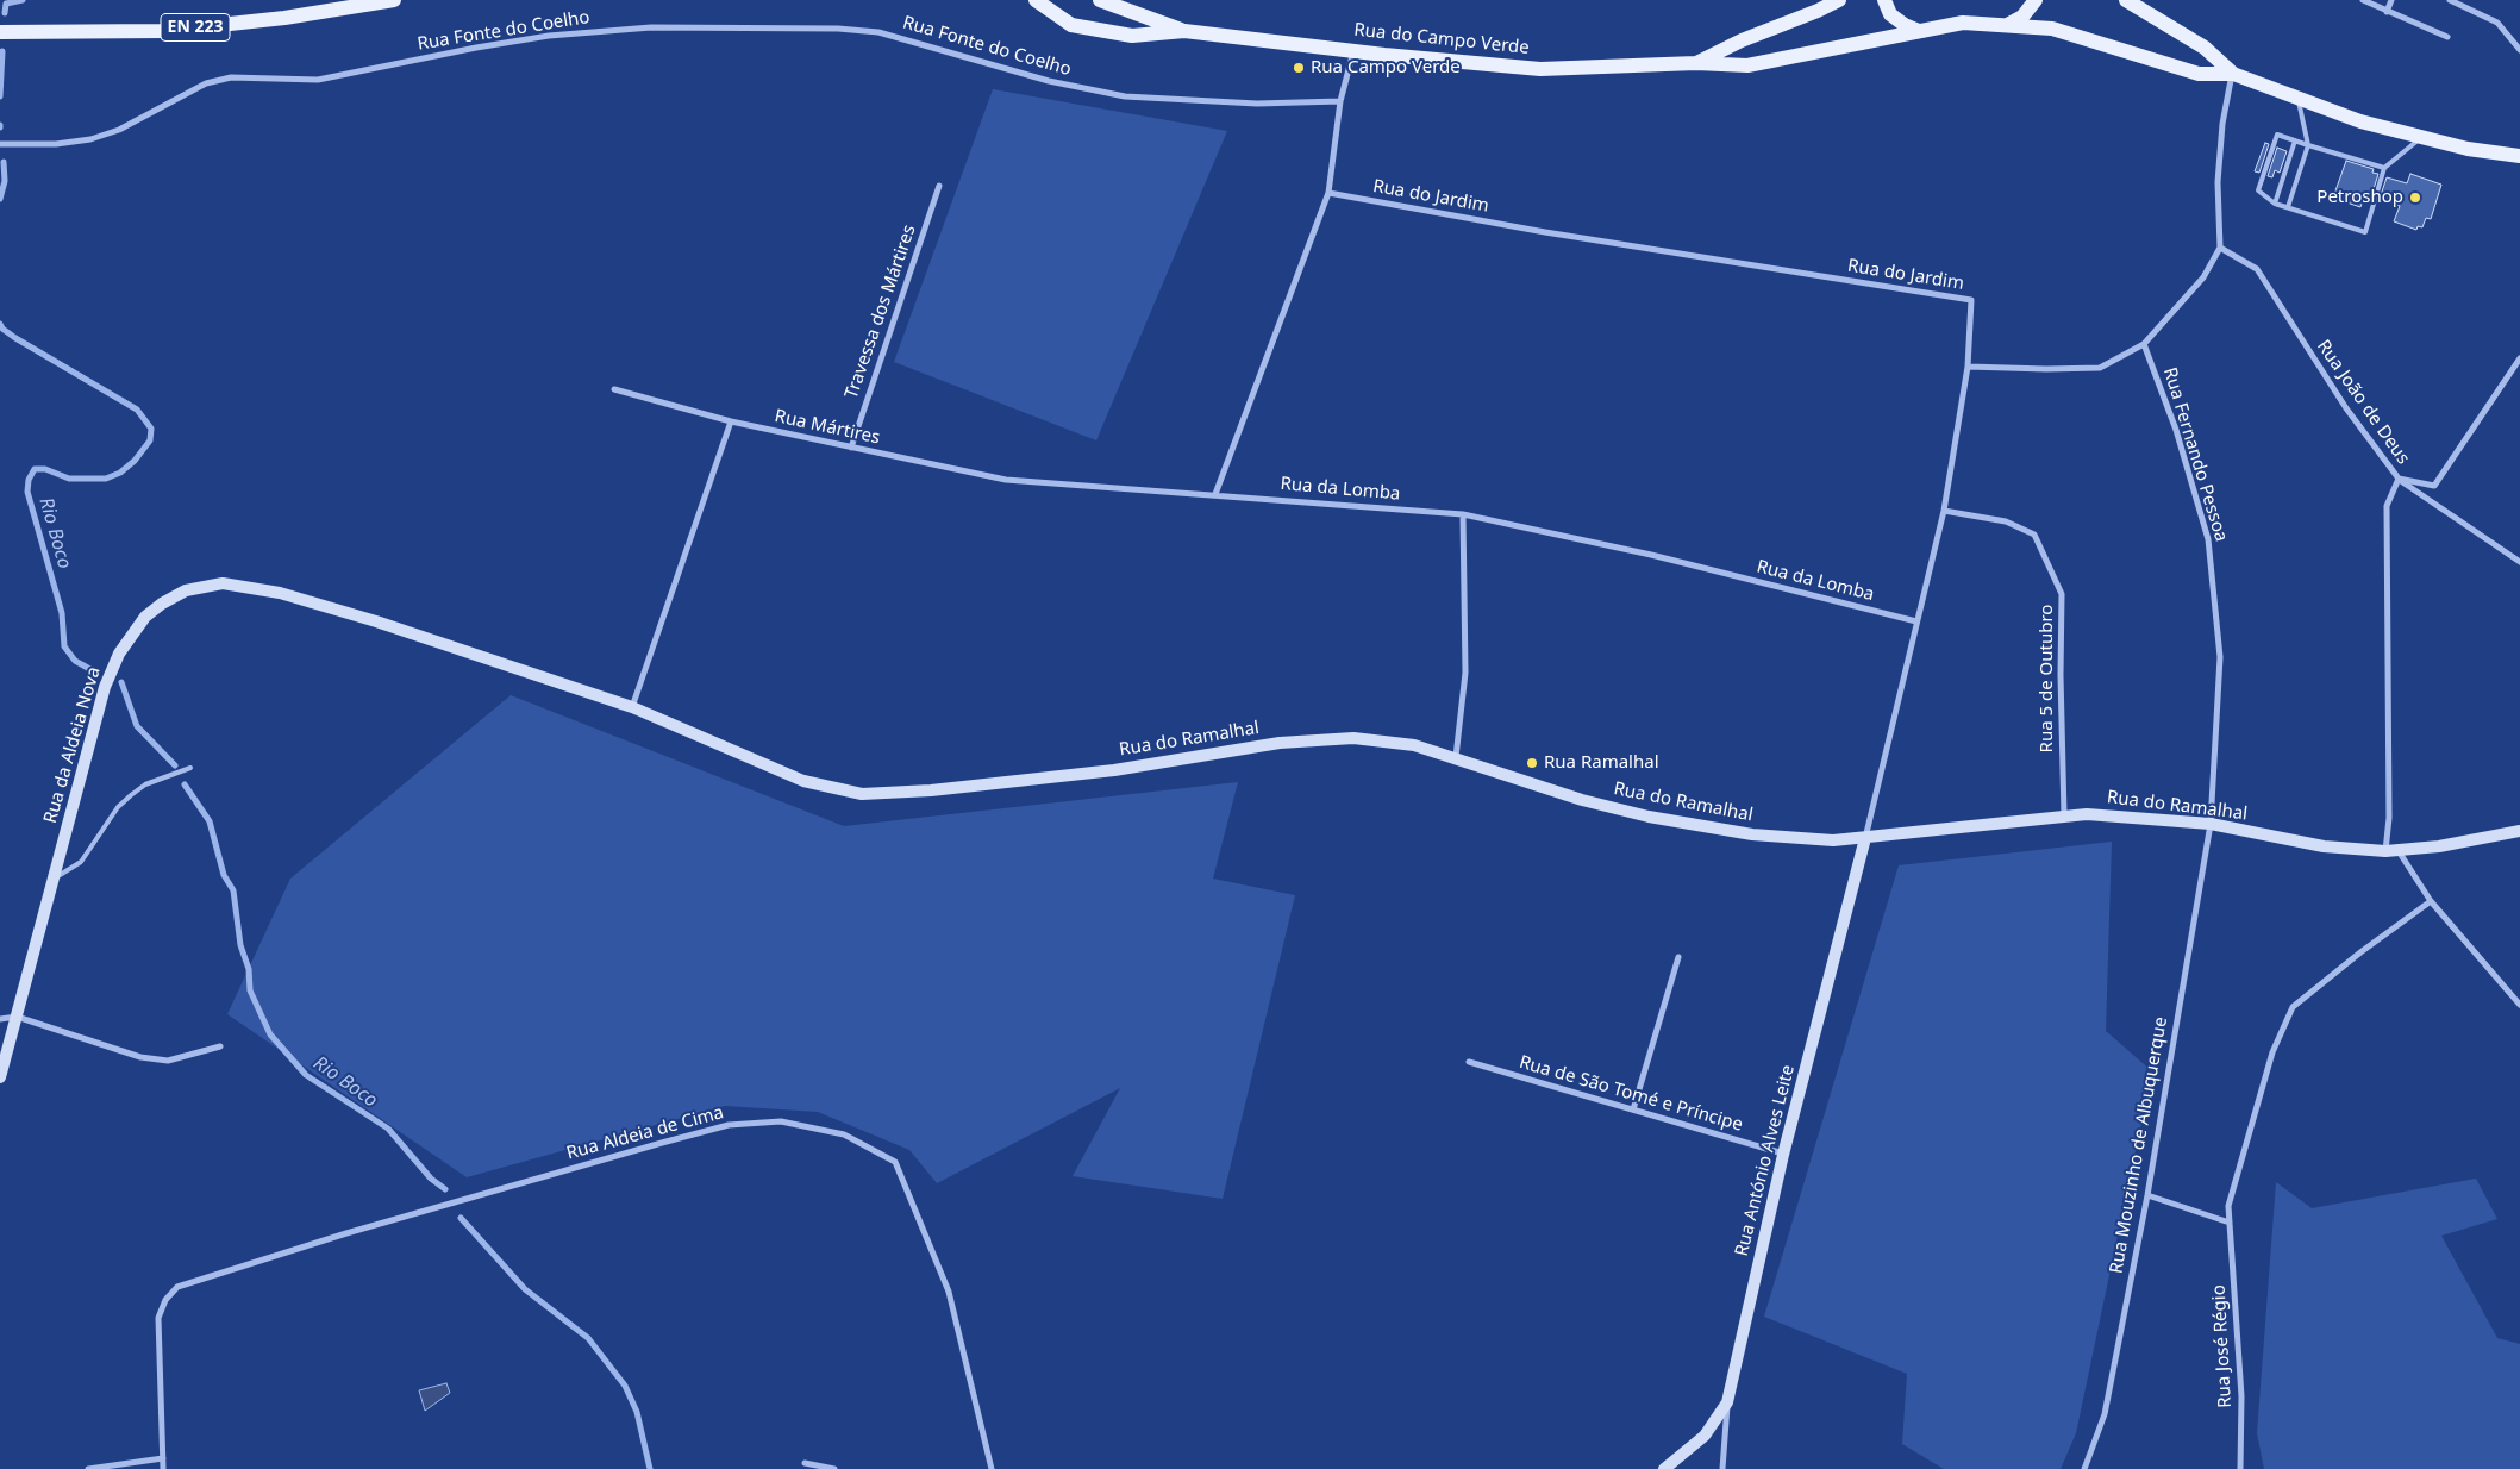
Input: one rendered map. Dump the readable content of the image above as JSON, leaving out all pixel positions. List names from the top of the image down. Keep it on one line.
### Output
{"streets":{"main road":["EN 223","Rua do Campo Verde"],"street":["Rua Fonte do Coelho","Rua do Jardim","Travessa dos Mártires","Rua João de Deus","Rua Mártires","Rua Fernando Pessoa","Rua da Lomba","Rua 5 de Outubro","Rua do Ramalhal","Rua da Aldeia Nova","Rua de São Tomé e Príncipe","Rua Aldeia de Cima","Rua Mouzinho de Albuquerque","Rua António Alves Leite","Rua José Régio"]},"crossings":[["Rua do Jardim","Rua da Lomba"],["Rua do Jardim","Rua 5 de Outubro"],["Rua do Jardim","Rua do Ramalhal"],["Rua do Jardim","Rua António Alves Leite"],["Travessa dos Mártires","Rua Mártires"],["Rua João de Deus","Rua do Ramalhal"],["Rua Mártires","Rua da Lomba"],["Rua Fernando Pessoa","Rua do Ramalhal"],["Rua Fernando Pessoa","Rua Mouzinho de Albuquerque"],["Rua 5 de Outubro","Rua do Ramalhal"],["Rua do Ramalhal","Rua da Aldeia Nova"],["Rua do Ramalhal","Rua Mouzinho de Albuquerque"],["Rua do Ramalhal","Rua António Alves Leite"],["Rua de São Tomé e Príncipe","Rua António Alves Leite"]],"water":["Rio Boco"],"places":["Rua Campo Verde","Petroshop","Rua Ramalhal"]}
